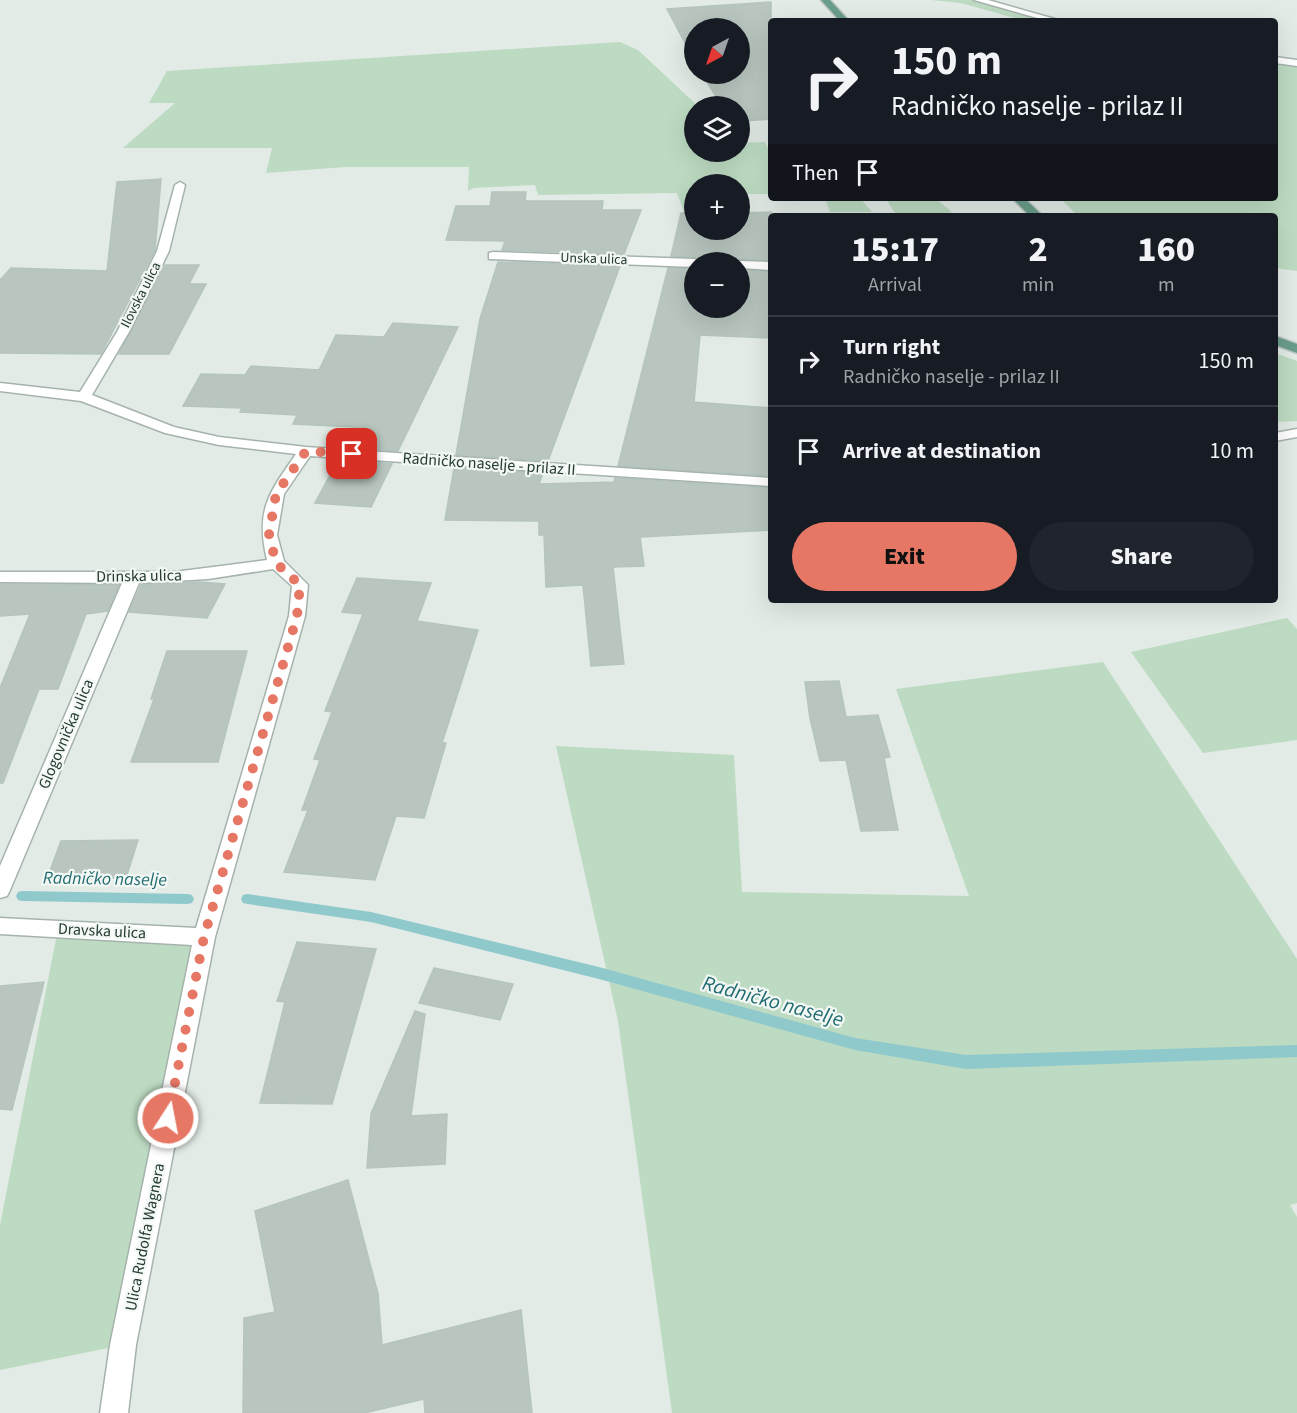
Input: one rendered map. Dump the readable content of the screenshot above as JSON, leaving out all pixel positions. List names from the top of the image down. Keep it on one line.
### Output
{"streets":{"street":["Unska ulica","Ilovska ulica","Radničko naselje - prilaz II","Drinska ulica","Glogovnička ulica","Dravska ulica","Ulica Rudolfa Wagnera"]},"crossings":[["Ilovska ulica","Radničko naselje - prilaz II"],["Drinska ulica","Glogovnička ulica"],["Drinska ulica","Ulica Rudolfa Wagnera"],["Dravska ulica","Ulica Rudolfa Wagnera"]],"water":["Radničko naselje"],"north":"bottom left","page":{"map_buttons":["+","−"],"turn":["150 m","Radničko naselje - prilaz II"],"then":"Then","eta":["15:17","Arrival","2","min","160","m"],"list":[{"name":"Turn right","note":"Radničko naselje - prilaz II","value":"150 m"},{"name":"Arrive at destination","value":"10 m"}],"buttons":["Exit","Share"]}}
